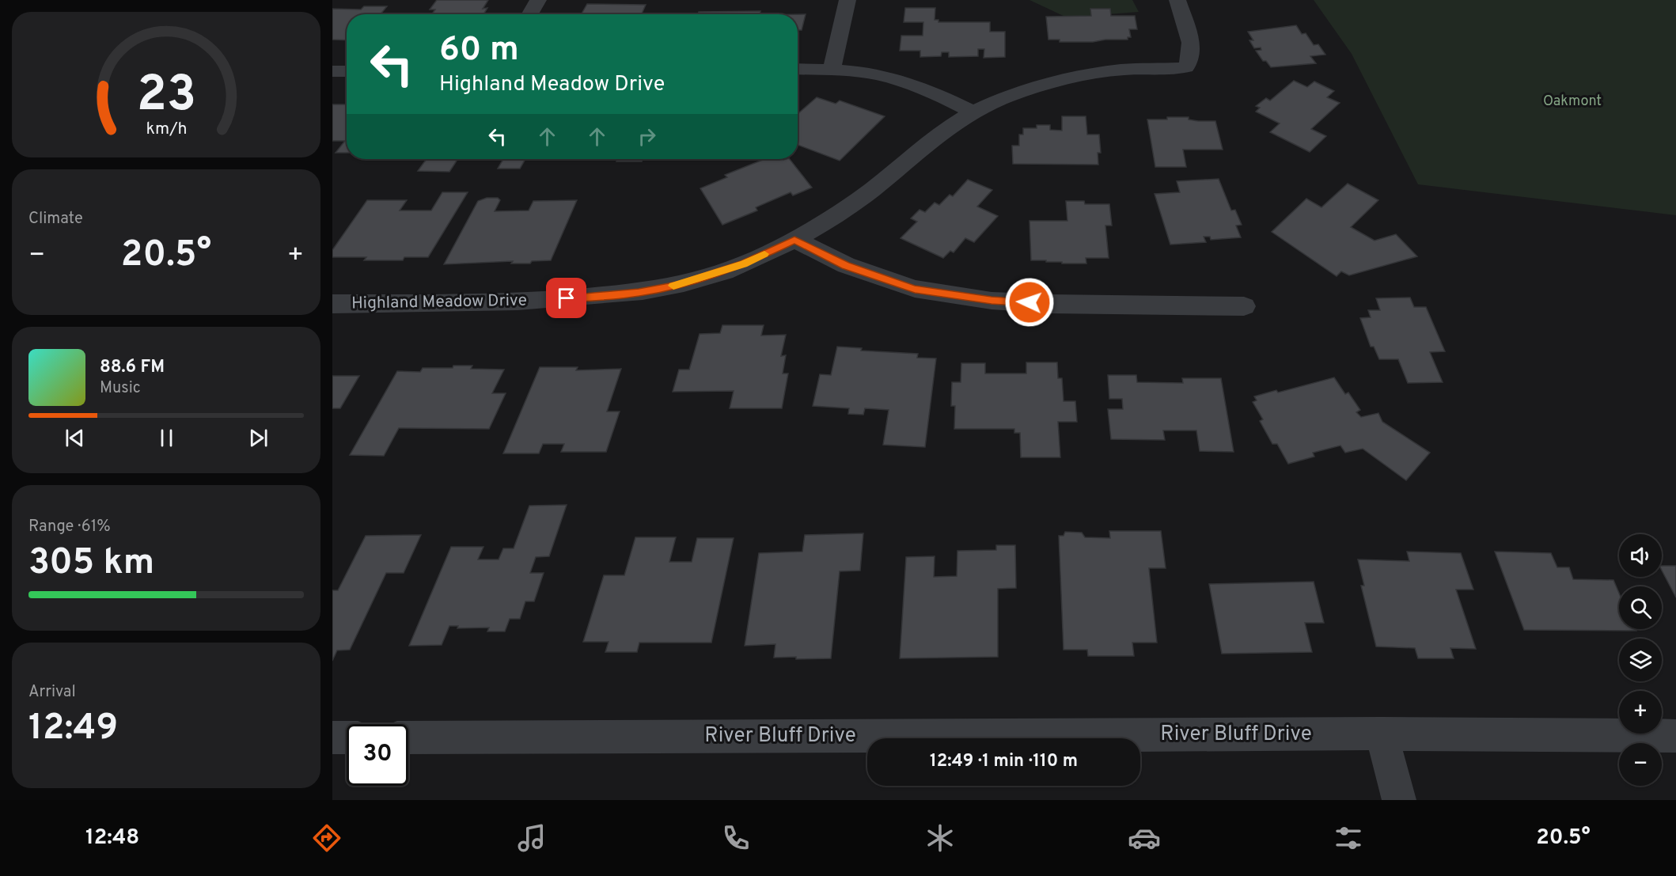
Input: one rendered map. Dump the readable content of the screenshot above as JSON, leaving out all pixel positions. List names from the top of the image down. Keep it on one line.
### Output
{"streets":{"street":["Highland Meadow Drive","River Bluff Drive"]},"parks":["Oakmont"],"page":{"turn":["60 m","Highland Meadow Drive"],"tile":["Climate",["Range · 61%","305 km"],["Arrival","12:49"]],"heat":["−","20.5°","+"],"song":["88.6 FM","Music"],"map_buttons":["+","−"],"limit":"30","trip":"12:49 · 1 min · 110 m","tabs":["12:48","20.5°"],"gauge":["23","km/h"]}}
